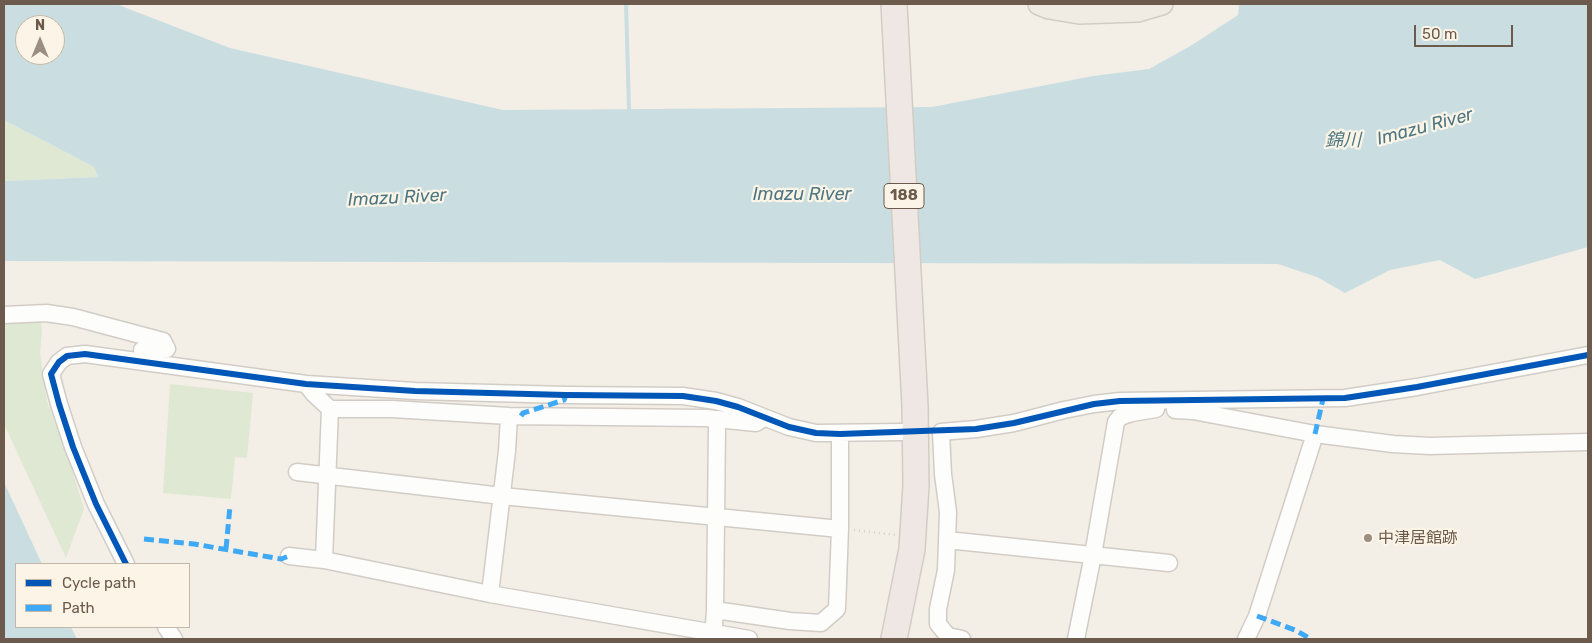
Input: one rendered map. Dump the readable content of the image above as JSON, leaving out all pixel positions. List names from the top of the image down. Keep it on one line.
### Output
{"streets":{"highway":["188"]},"water":["Imazu River","錦川"],"places":["中津居館跡"],"legend":["Cycle path","Path"],"scale_bar":"50 m","north":"top"}
